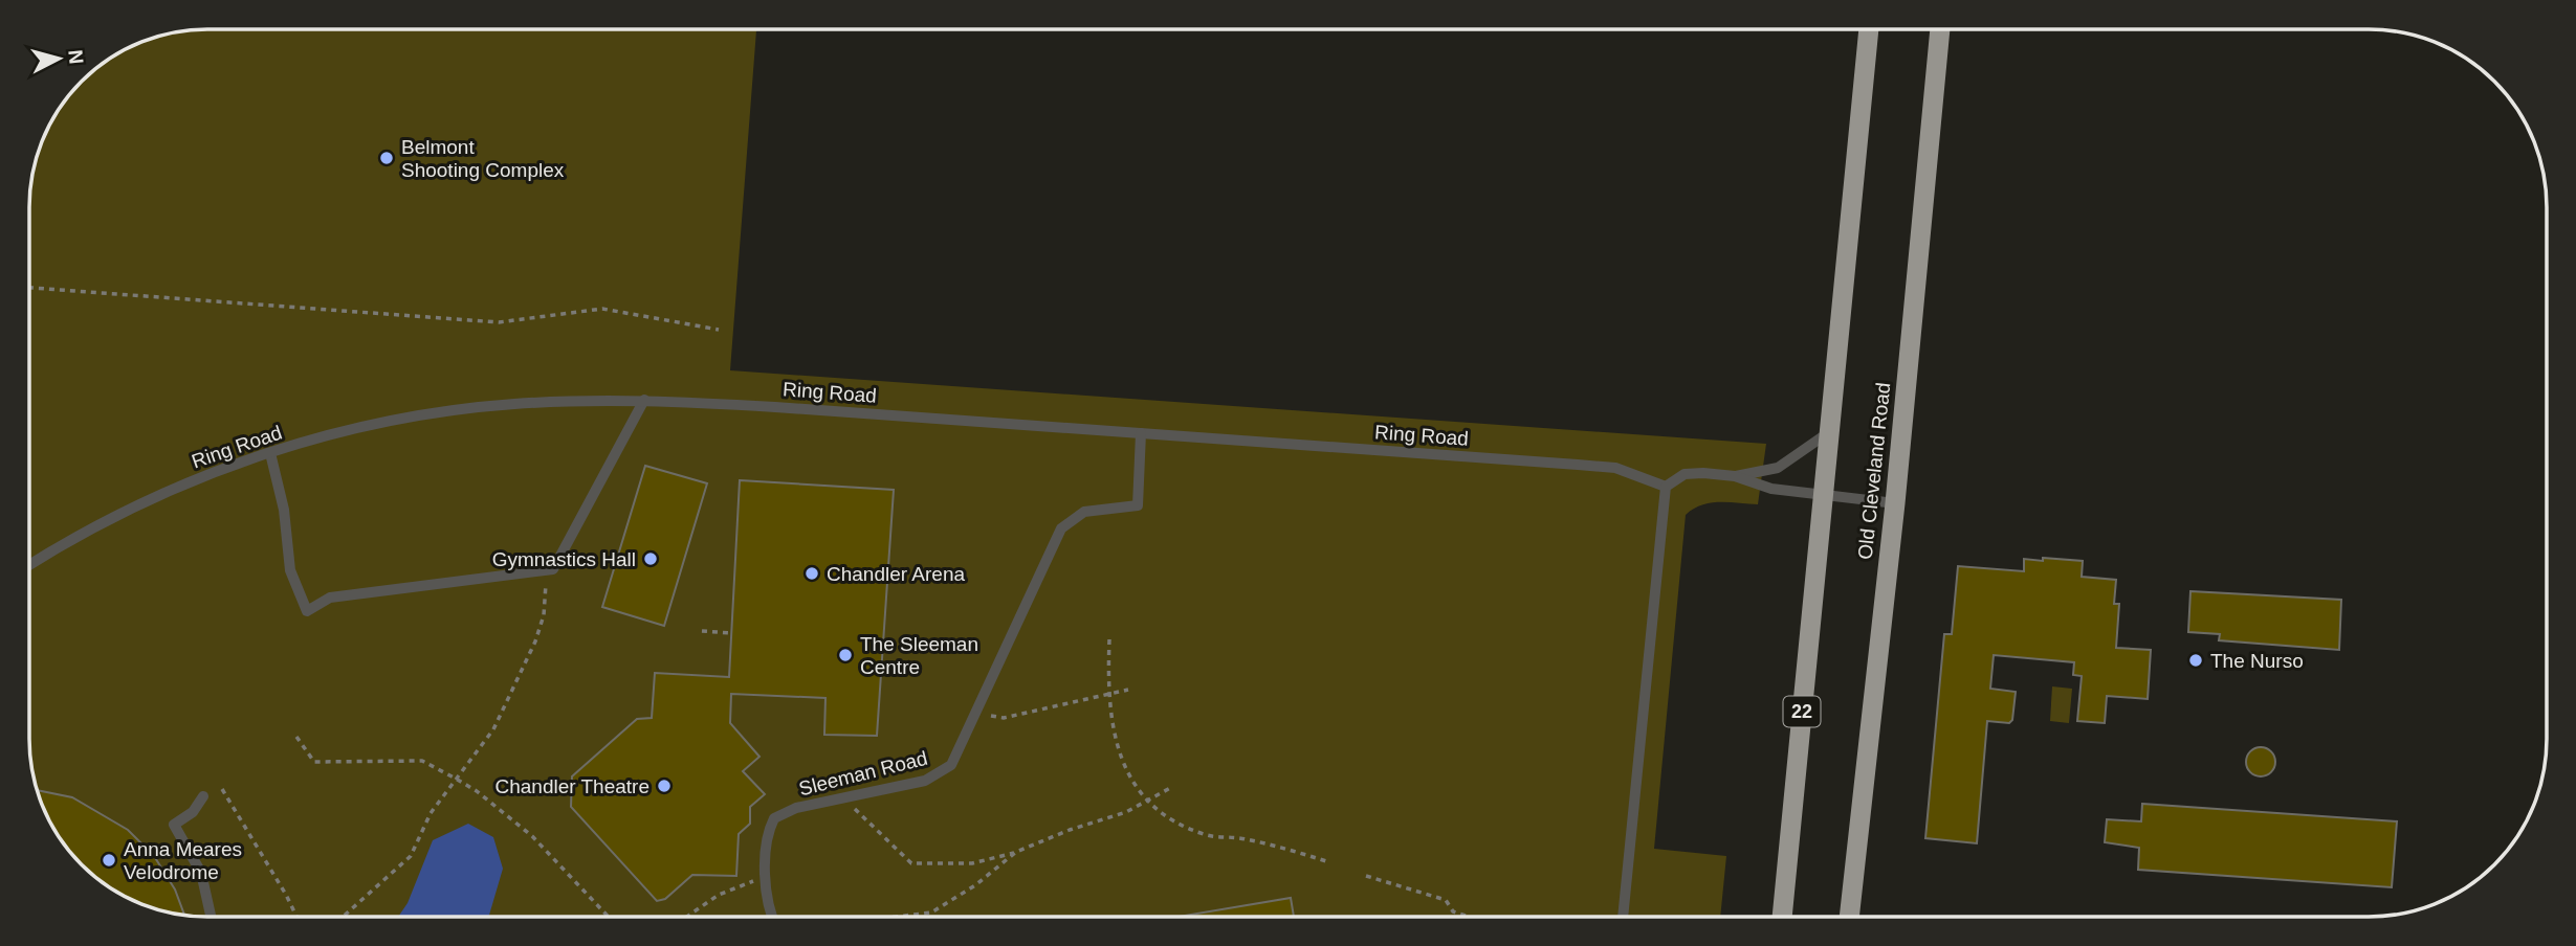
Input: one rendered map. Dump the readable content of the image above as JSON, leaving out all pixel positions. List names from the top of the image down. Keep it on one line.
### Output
{"streets":{"highway":["Old Cleveland Road","22"],"lane":["Ring Road","Sleeman Road"]},"crossings":[["Ring Road","Sleeman Road"]],"places":["Belmont Shooting Complex","Gymnastics Hall","Chandler Arena","The Sleeman Centre","The Nurso","Chandler Theatre","Anna Meares Velodrome"],"north":"right"}
